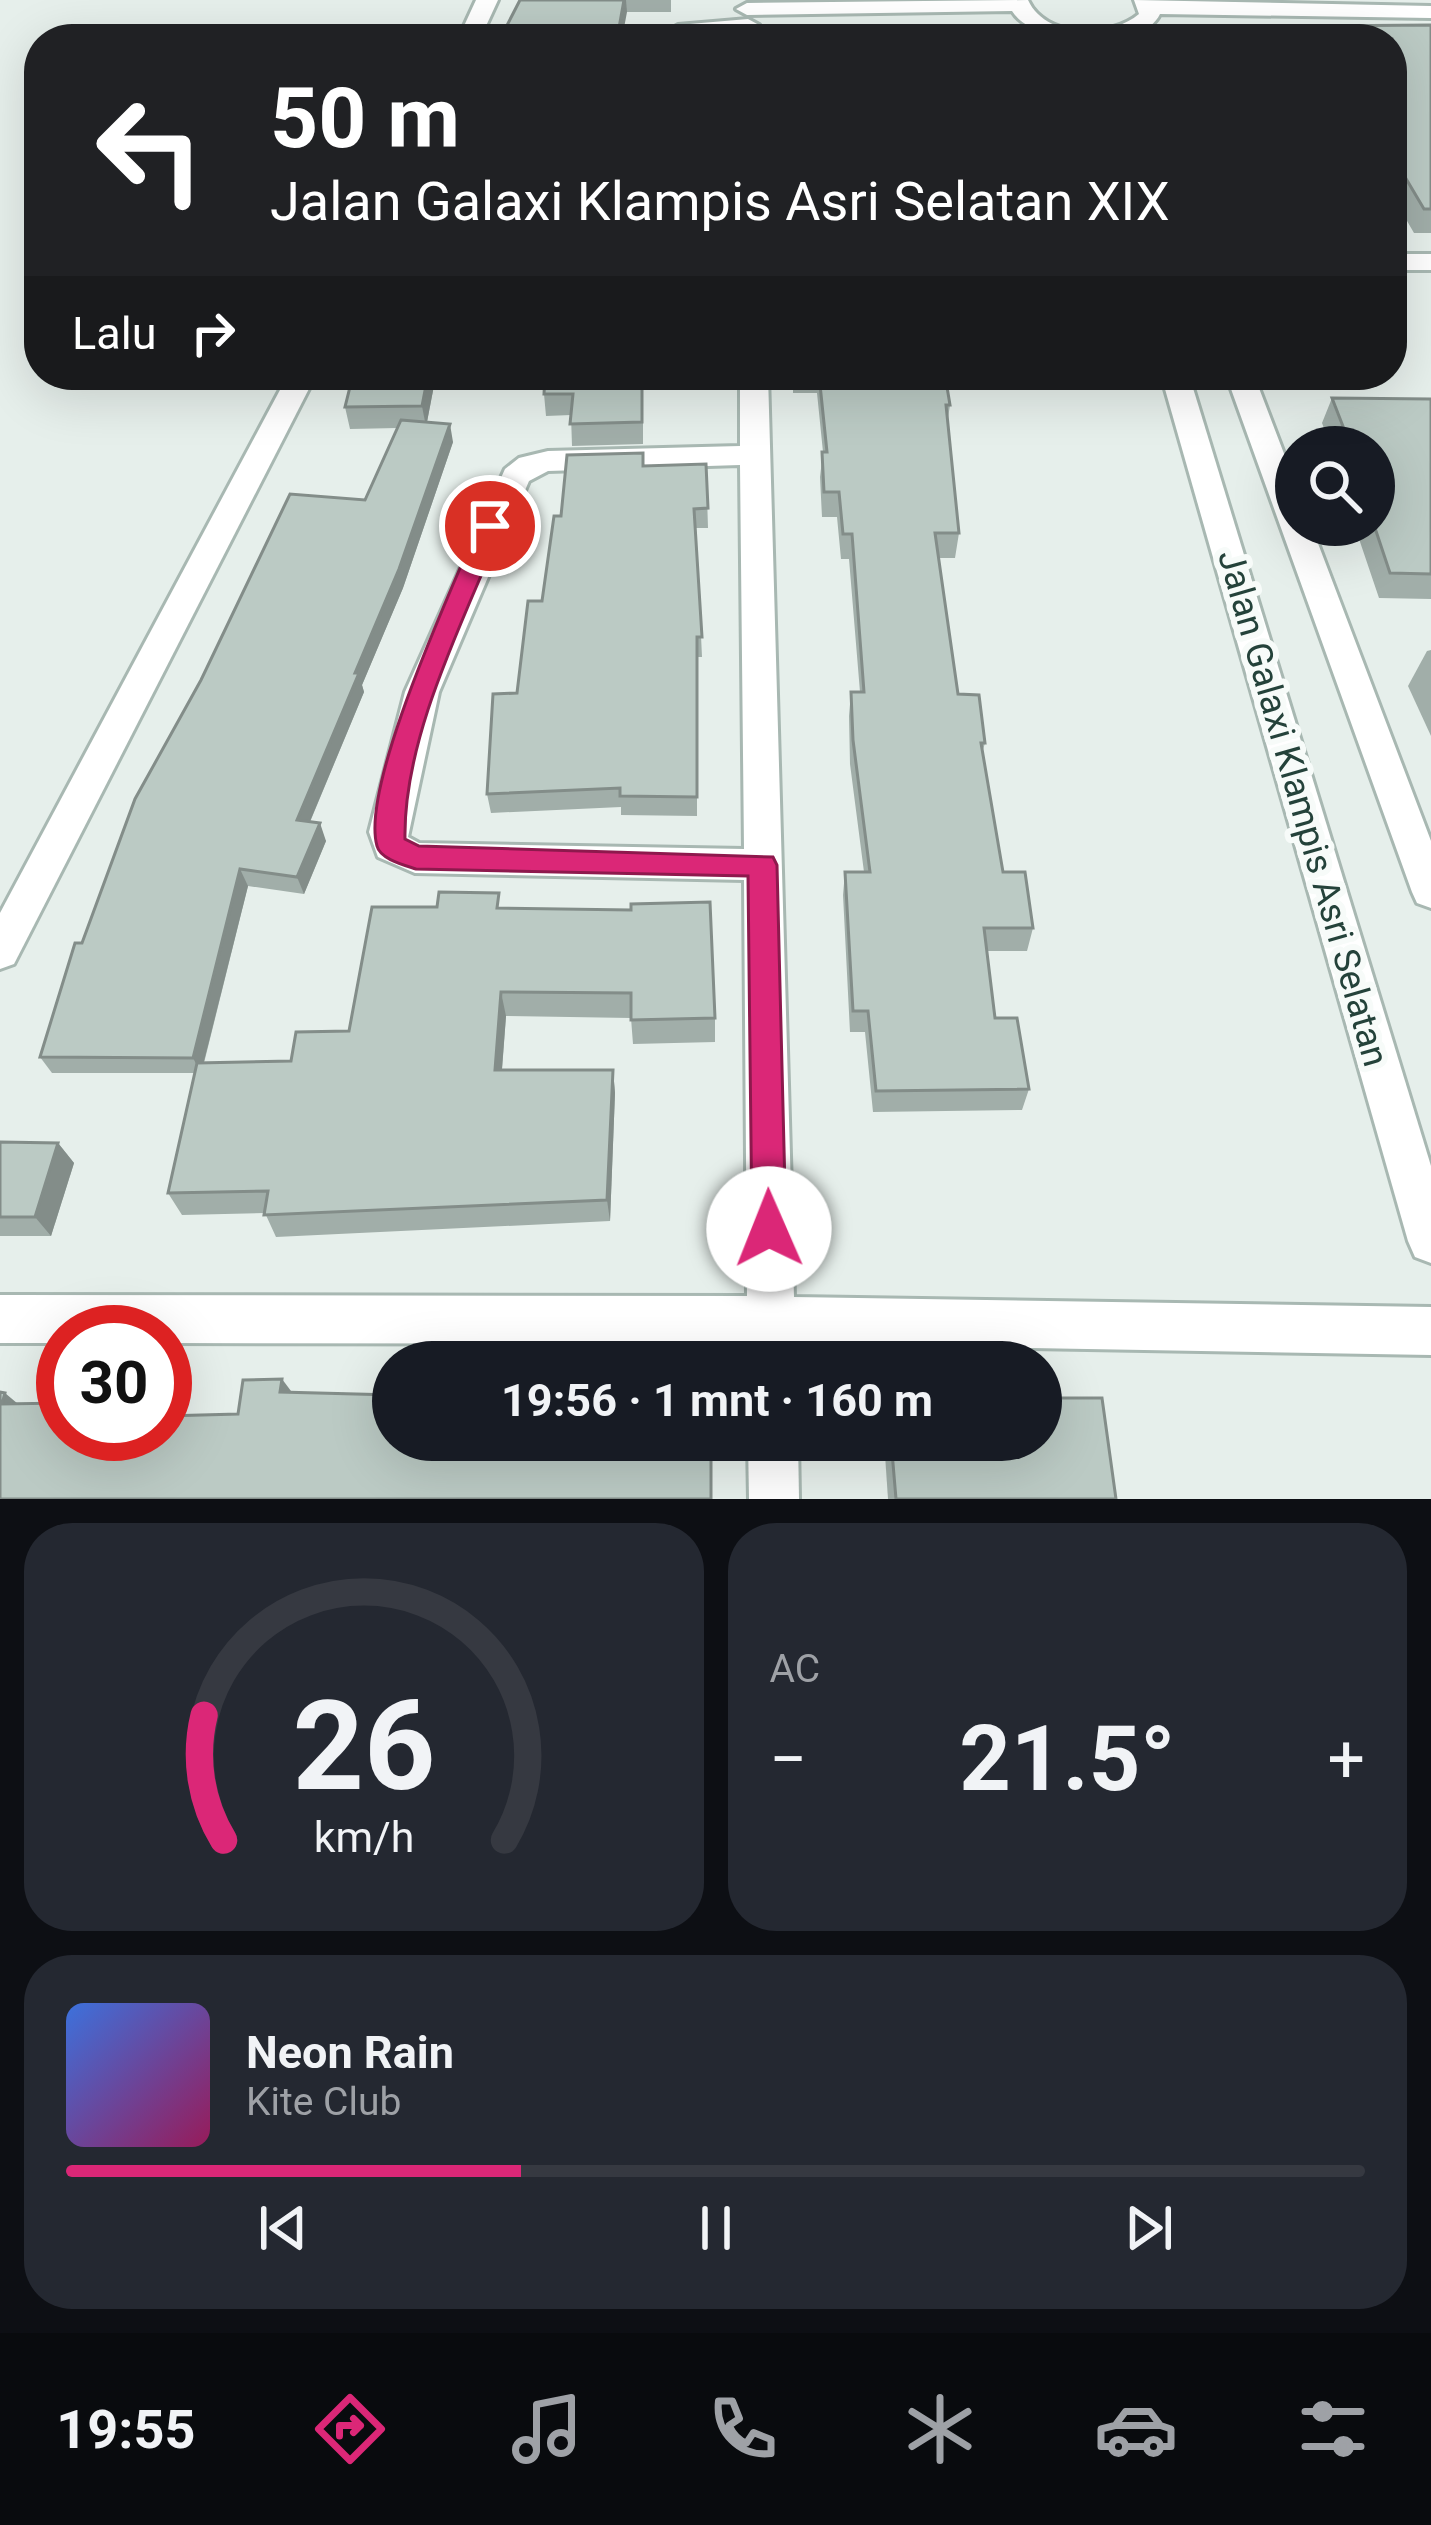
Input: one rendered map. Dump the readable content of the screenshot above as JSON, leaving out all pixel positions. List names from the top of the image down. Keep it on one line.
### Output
{"streets":{"street":["Jalan Galaxi Klampis Asri Selatan"]},"page":{"turn":["50 m","Jalan Galaxi Klampis Asri Selatan XIX"],"then":"Lalu","limit":"30","trip":"19:56 · 1 mnt · 160 m","tile":"AC","heat":["−","21.5°","+"],"song":["Neon Rain","Kite Club"],"tabs":"19:55","gauge":["26","km/h"]}}
